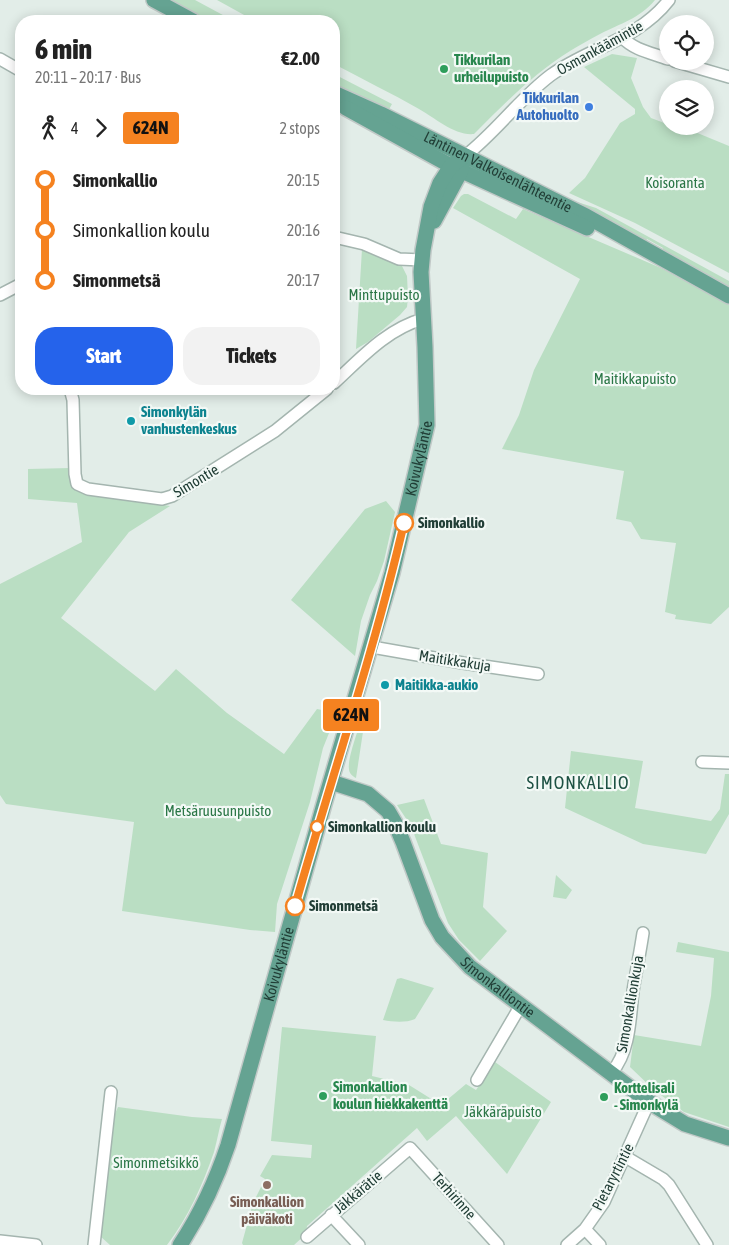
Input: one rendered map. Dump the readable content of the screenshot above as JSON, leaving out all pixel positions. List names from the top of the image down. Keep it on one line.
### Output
{"streets":{"main road":["Läntinen Valkoisenlähteentie","Koivukyläntie","Simonkalliontie"],"street":["Osmankäämintie","Simontie","Maitikkakuja","Simonkallionkuja","Pietaryrtintie","Jäkkärätie","Terhirinne"]},"crossings":[["Osmankäämintie","Läntinen Valkoisenlähteentie"],["Osmankäämintie","Koivukyläntie"],["Läntinen Valkoisenlähteentie","Koivukyläntie"],["Koivukyläntie","Maitikkakuja"],["Koivukyläntie","Simonkalliontie"],["Simonkalliontie","Simonkallionkuja"],["Simonkalliontie","Pietaryrtintie"],["Jäkkärätie","Terhirinne"]],"districts":["SIMONKALLIO"],"parks":["Koisoranta","Minttupuisto","Maitikkapuisto","Metsäruusunpuisto","Jäkkäräpuisto","Simonmetsikkö"],"places":["Tikkurilan urheilupuisto","Tikkurilan Autohuolto","Simonkylän vanhustenkeskus","Simonkallio","Maitikka-aukio","Simonkallion koulu","Simonmetsä","Simonkallion koulun hiekkakenttä","Korttelisali - Simonkylä","Simonkallion päiväkoti"],"lines":["bus line 624N"],"page":{"on_map":"624N","heading":["6 min","20:11 – 20:17 · Bus","€2.00"],"legs":["4","624N","2 stops"],"list":[{"name":"Simonkallio","value":"20:15"},{"name":"Simonkallion koulu","value":"20:16"},{"name":"Simonmetsä","value":"20:17"}],"buttons":["Start","Tickets"]}}
